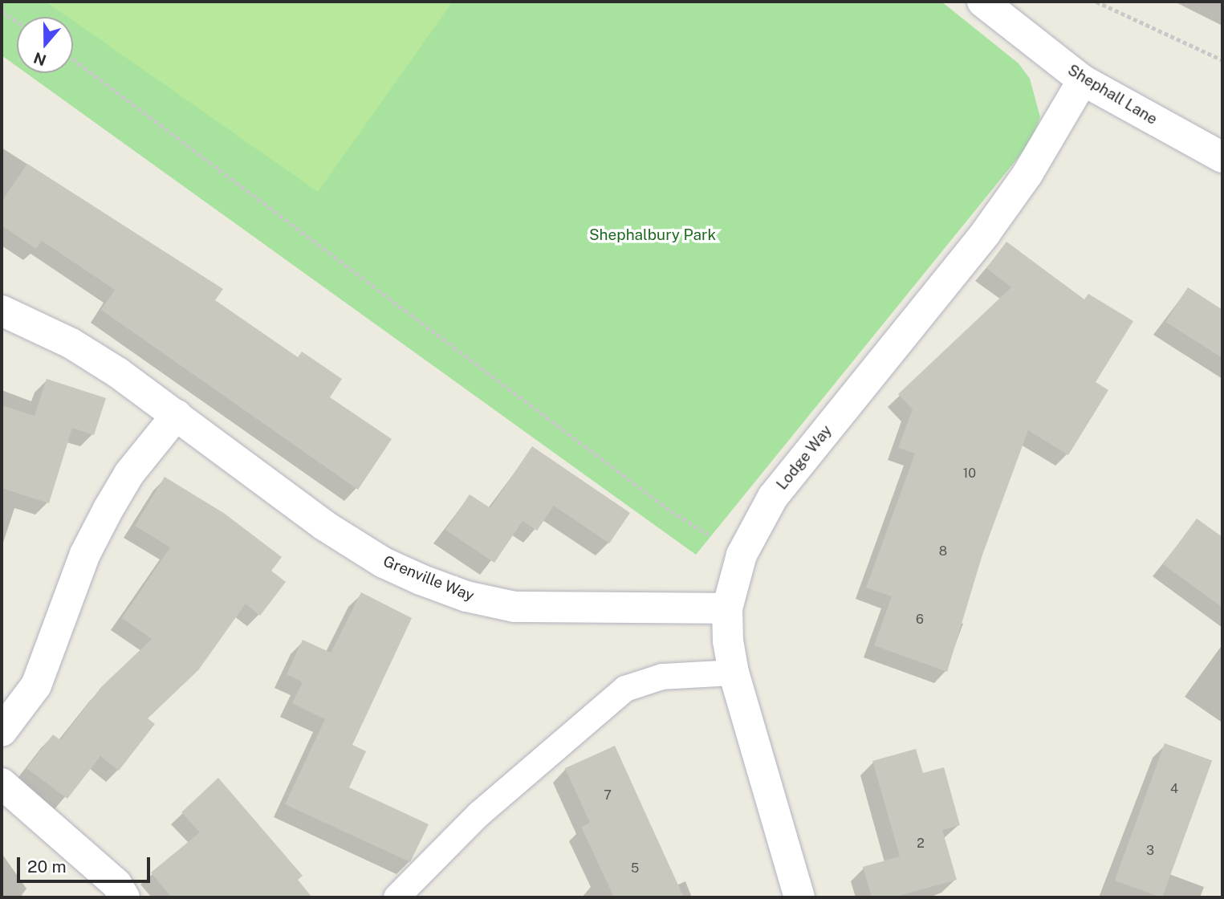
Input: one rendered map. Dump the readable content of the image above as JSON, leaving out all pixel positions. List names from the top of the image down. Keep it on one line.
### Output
{"streets":{"street":["Shephall Lane","Lodge Way","Grenville Way"]},"crossings":[["Shephall Lane","Lodge Way"],["Lodge Way","Grenville Way"]],"parks":["Shephalbury Park"],"house_numbers":["10","8","6","4","7","2","3","5"],"scale_bar":"20 m","north":"bottom"}
